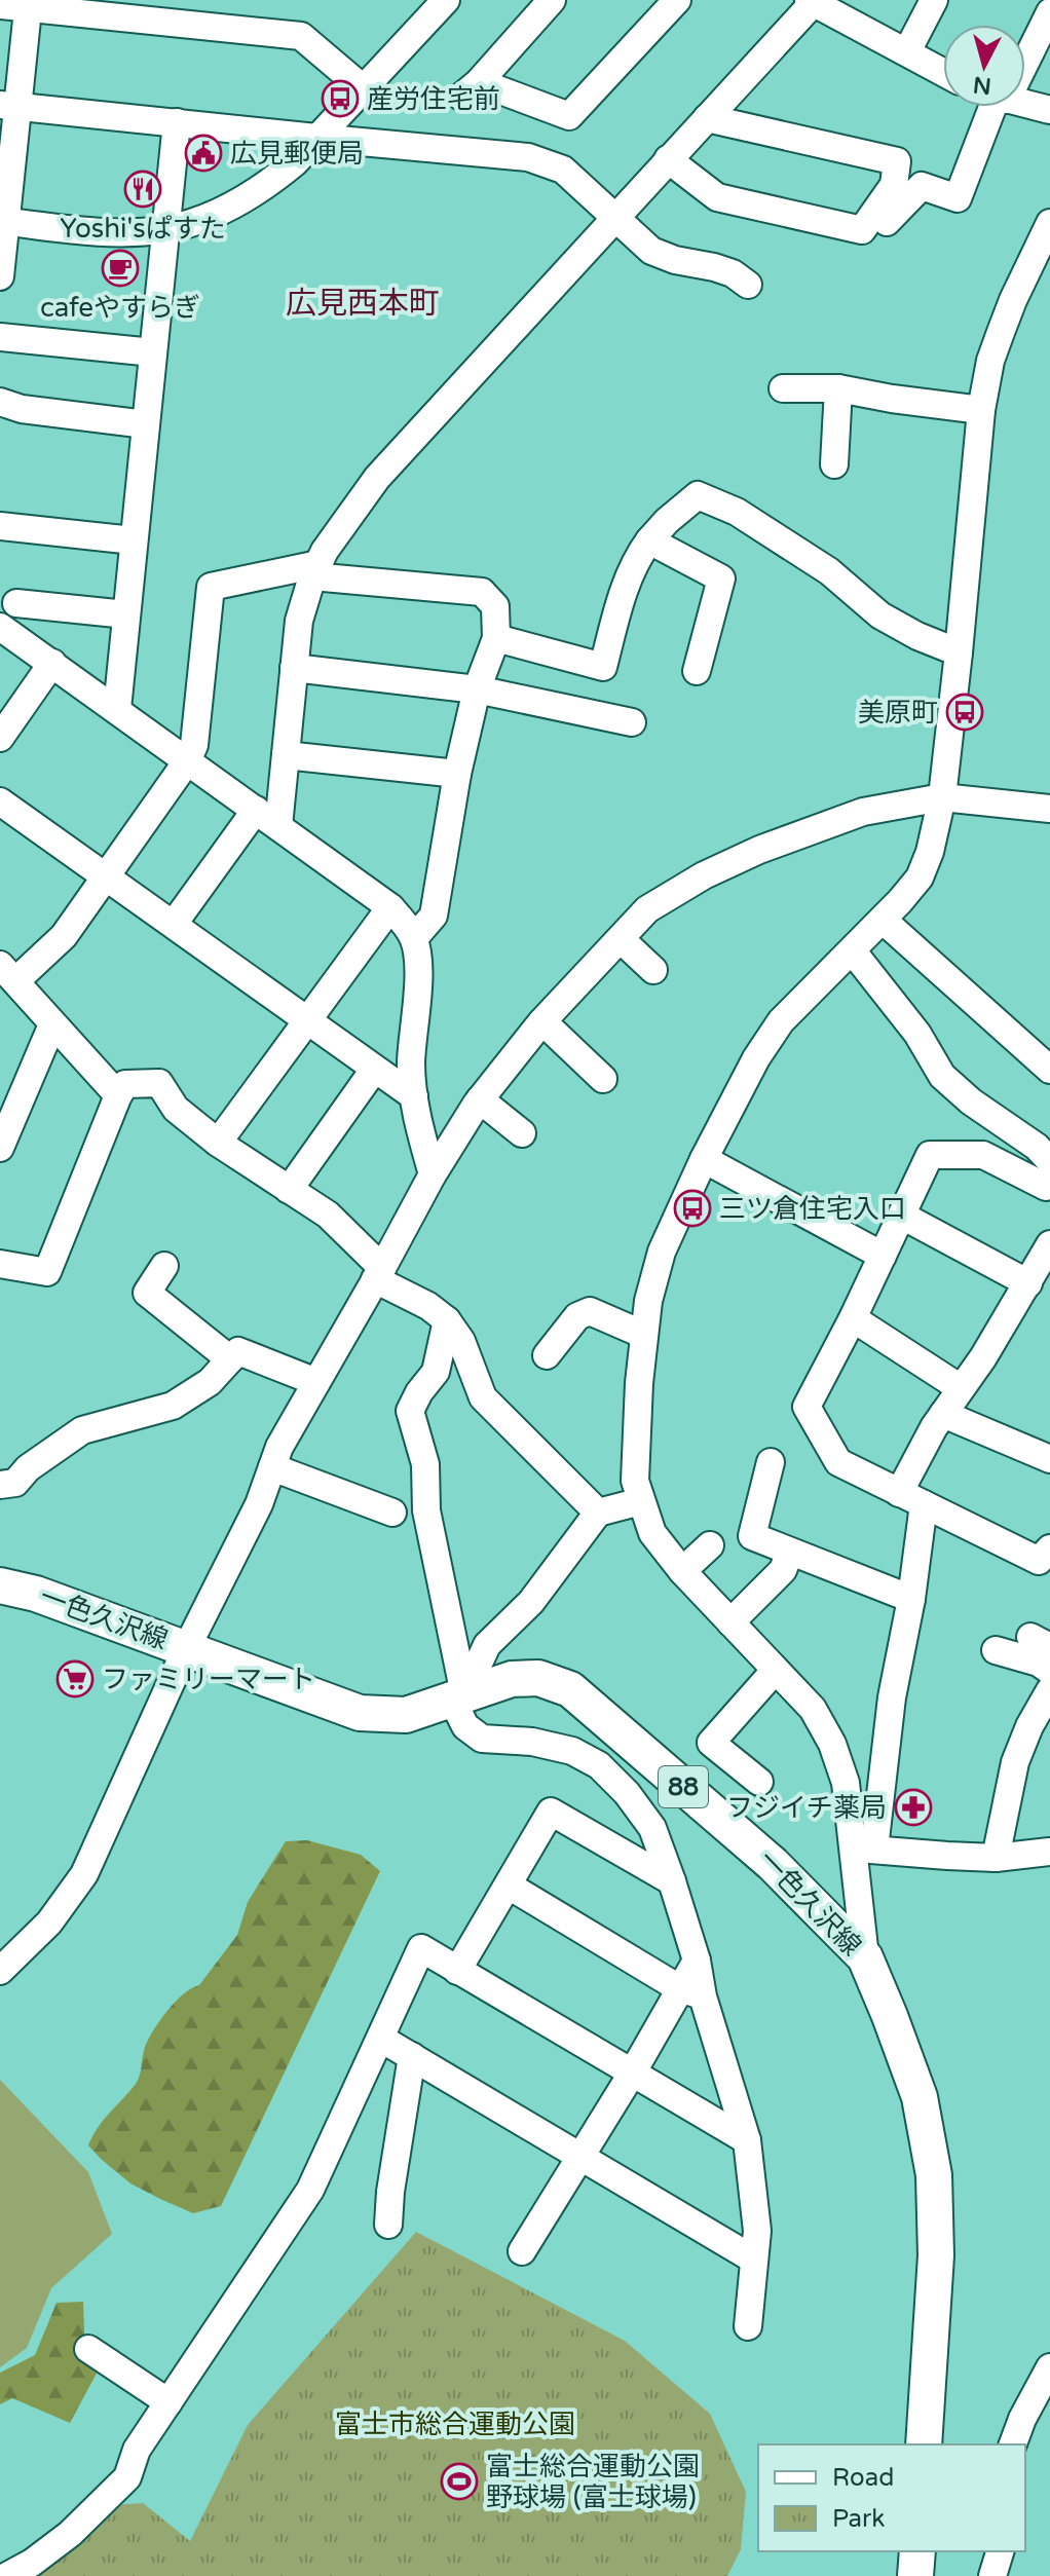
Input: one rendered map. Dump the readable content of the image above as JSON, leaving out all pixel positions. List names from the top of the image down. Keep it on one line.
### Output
{"streets":{"main road":["一色久沢線","88"]},"districts":["広見西本町"],"parks":["富士市総合運動公園"],"places":{"bus stop":["産労住宅前","美原町","三ツ倉住宅入口"],"public building":["広見郵便局"],"restaurant":["Yoshi'sぱすた"],"cafe":["cafeやすらぎ"],"supermarket":["ファミリーマート"],"pharmacy":["フジイチ薬局"],"sports":["富士総合運動公園 野球場 (富士球場)"]},"legend":["Road","Park"],"north":"bottom"}
